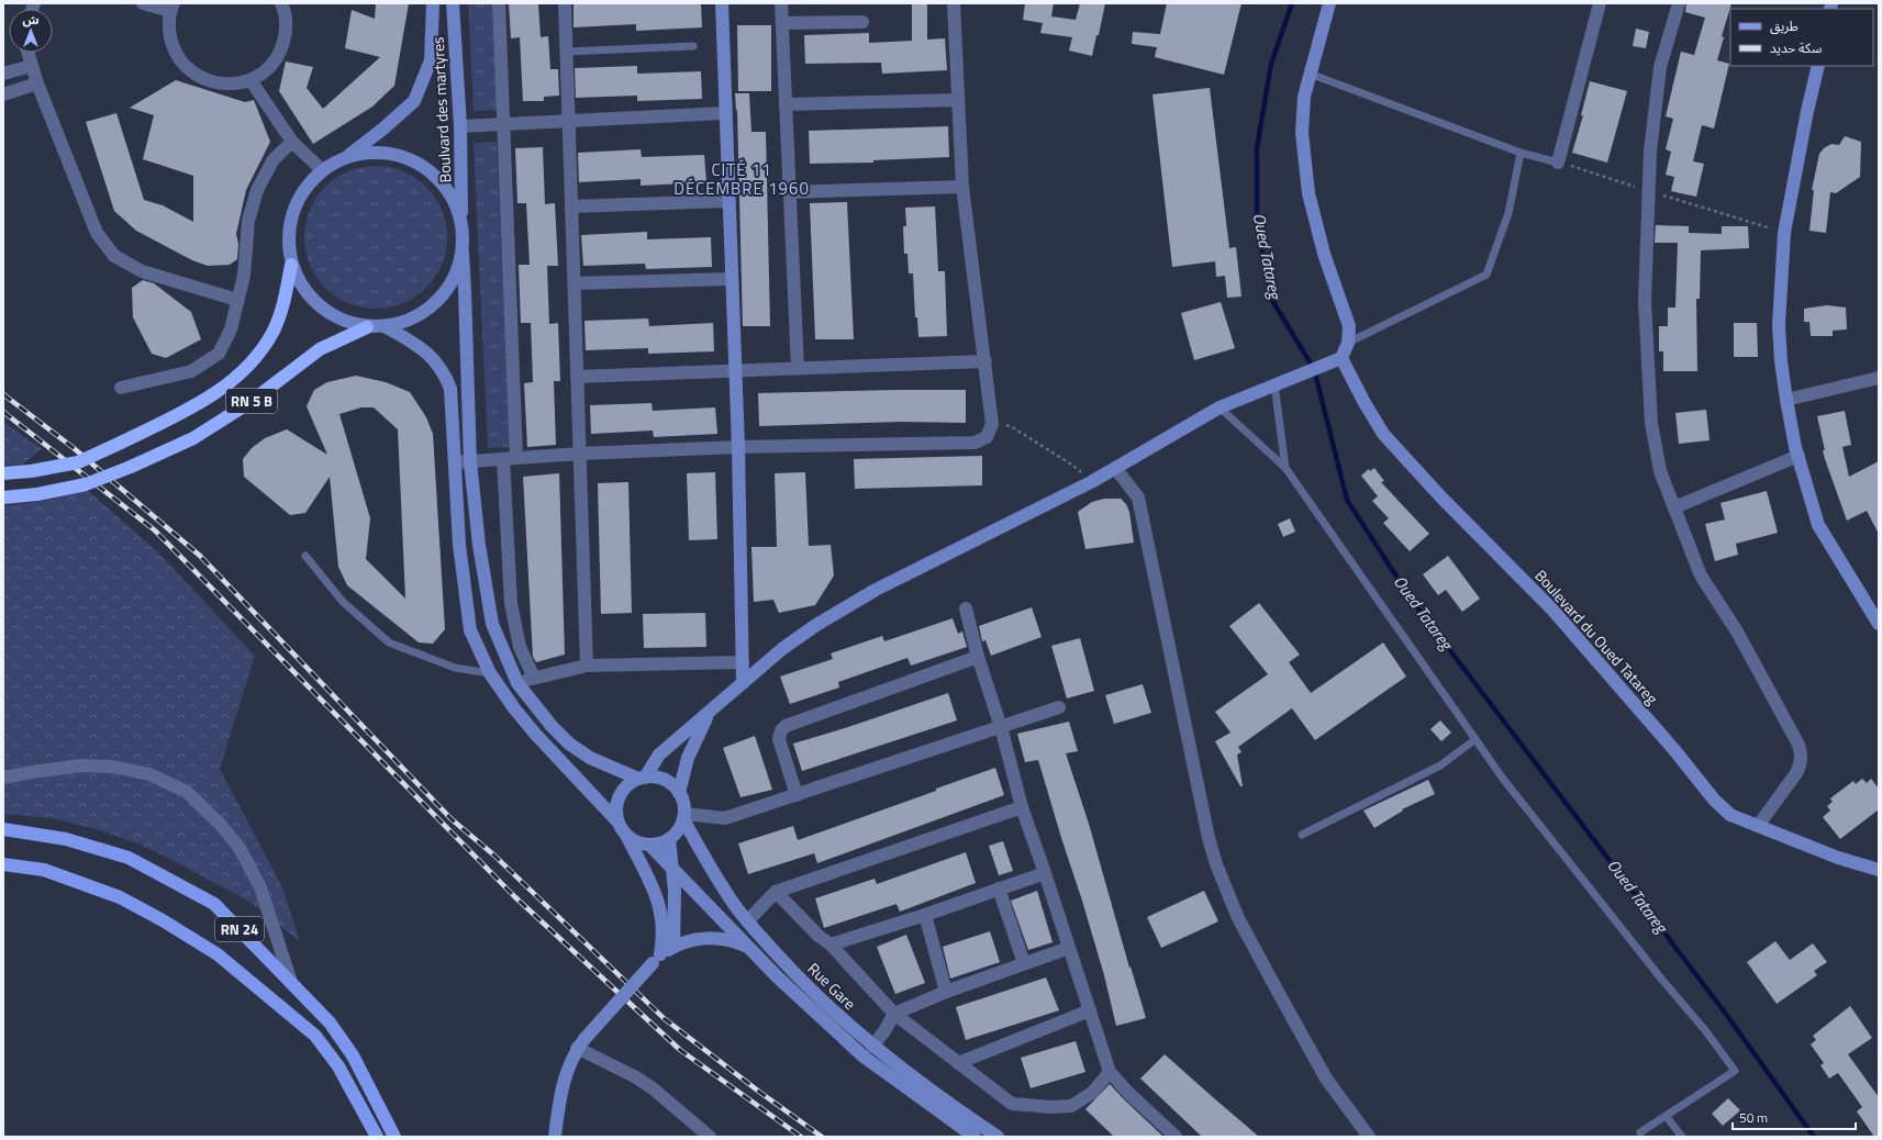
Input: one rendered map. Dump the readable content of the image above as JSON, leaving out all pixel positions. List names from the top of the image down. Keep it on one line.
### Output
{"streets":{"highway":["RN 5 B"],"main road":["Boulvard des martyres","Boulevard du Oued Tatareg","RN 24","Rue Gare"]},"districts":["CITÉ 11 DÉCEMBRE 1960"],"water":["Oued Tatareg"],"legend":["طريق","سكة حديد"],"scale_bar":"50 m","north":"top"}
